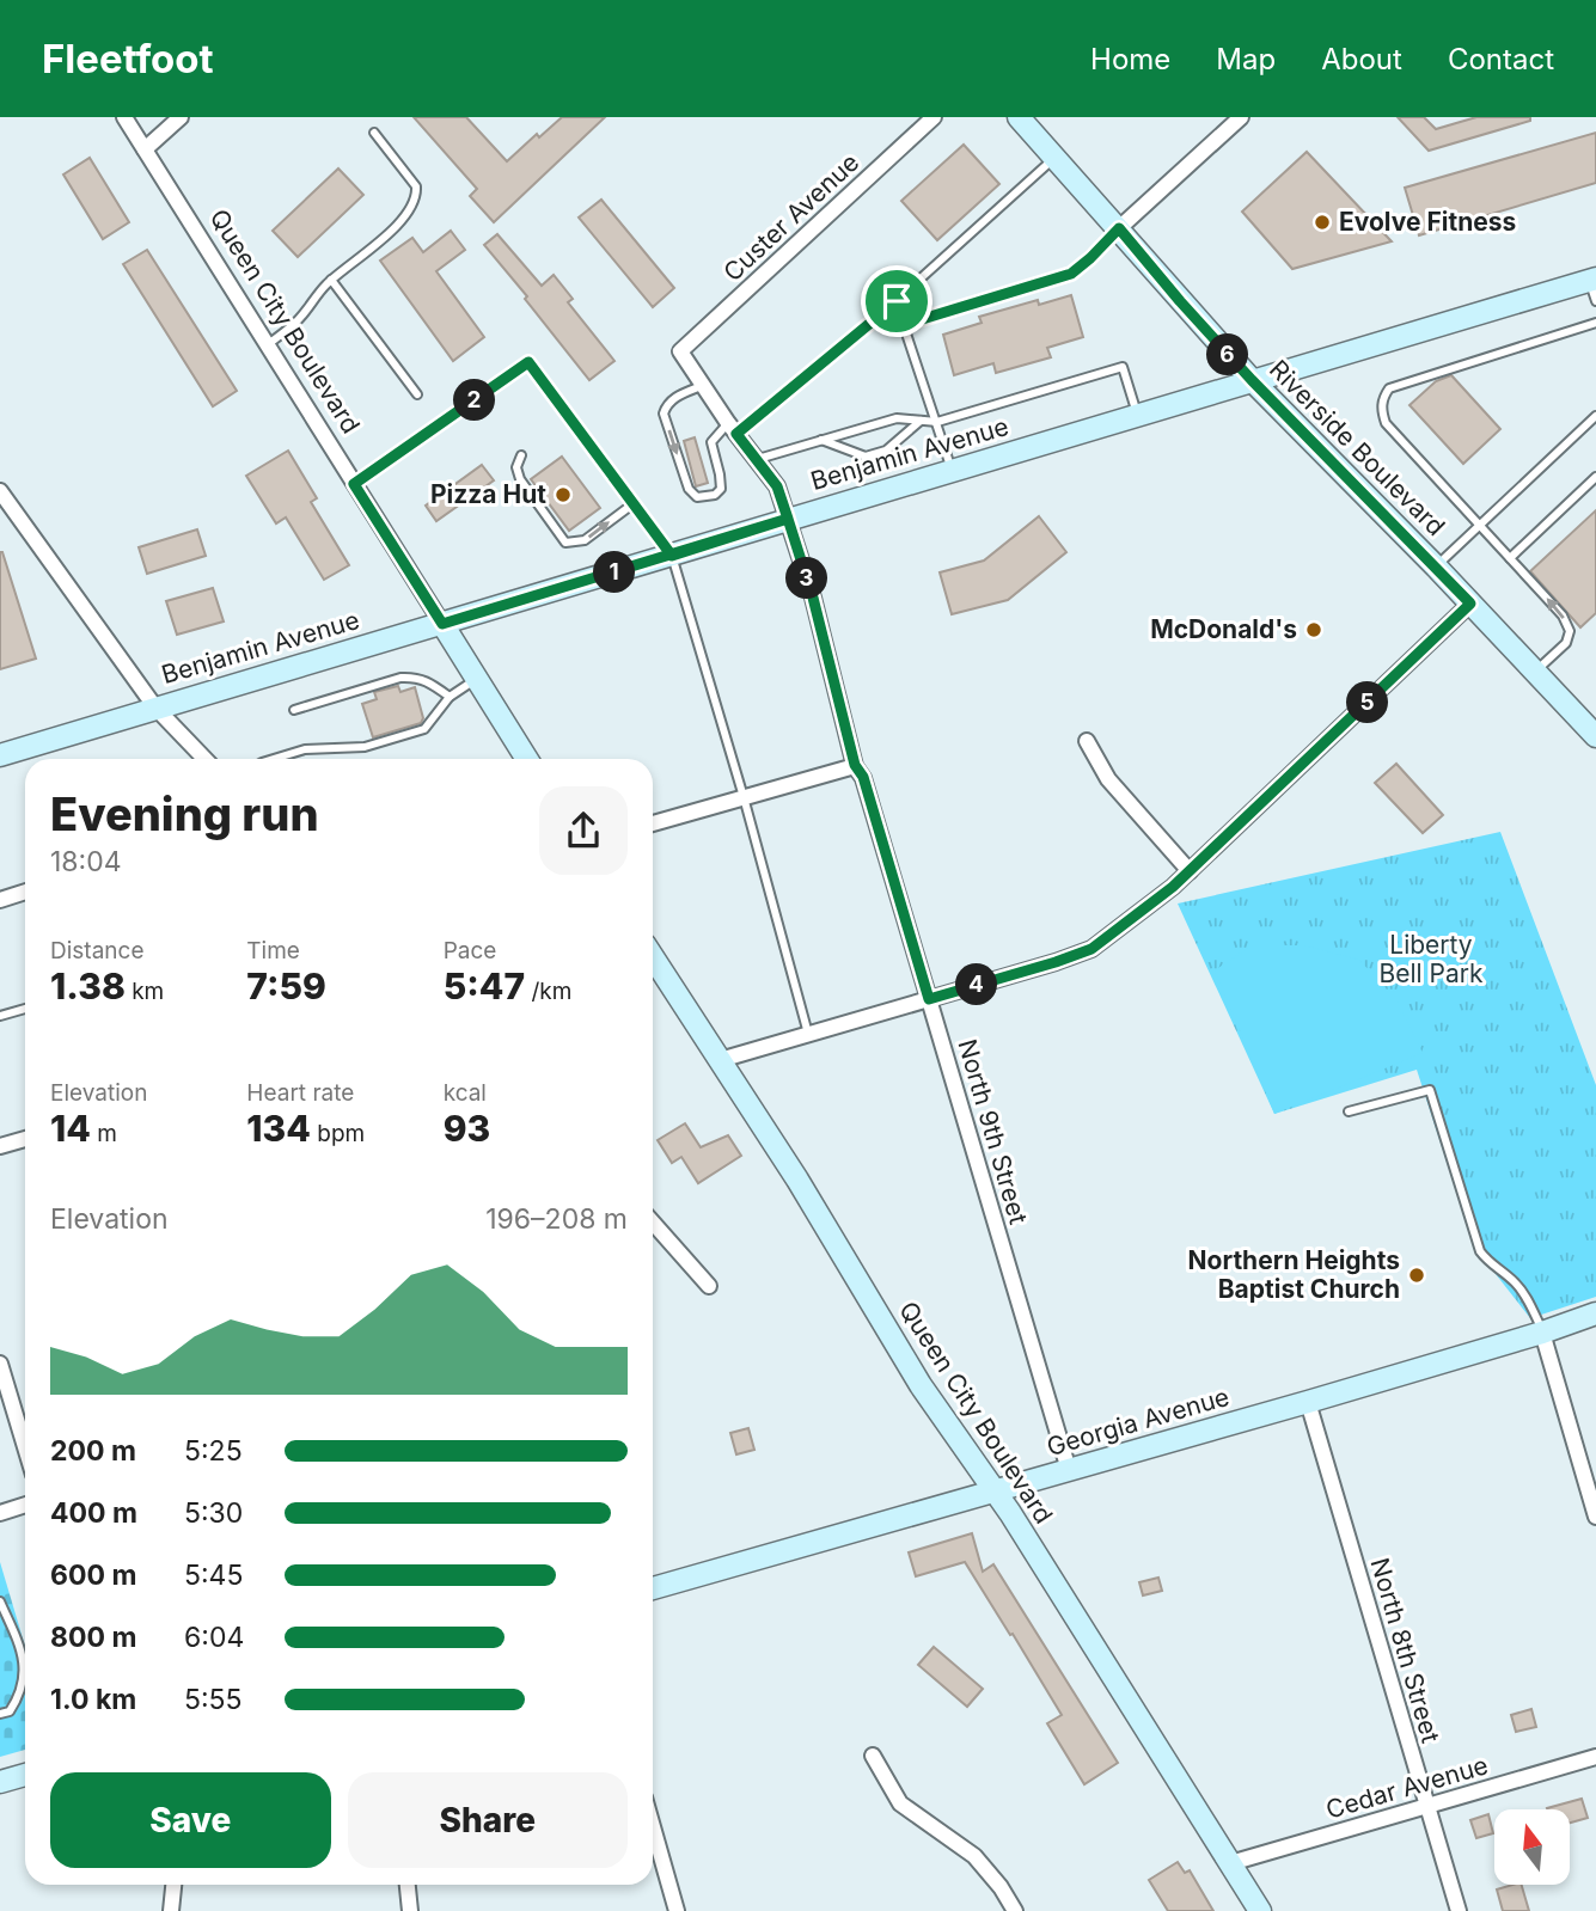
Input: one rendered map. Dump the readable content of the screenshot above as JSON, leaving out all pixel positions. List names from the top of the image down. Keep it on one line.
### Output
{"streets":{"main road":["Queen City Boulevard","Riverside Boulevard","Benjamin Avenue","Georgia Avenue"],"street":["Custer Avenue","North 9th Street","North 8th Street","Cedar Avenue"]},"crossings":[["Custer Avenue","North 9th Street"],["Queen City Boulevard","Benjamin Avenue"],["Queen City Boulevard","Georgia Avenue"],["Queen City Boulevard","Cedar Avenue"],["Riverside Boulevard","Benjamin Avenue"],["Benjamin Avenue","North 9th Street"],["North 9th Street","Georgia Avenue"],["Georgia Avenue","North 8th Street"],["North 8th Street","Cedar Avenue"]],"parks":["Liberty Bell Park"],"places":["Evolve Fitness","Pizza Hut","McDonald's","Northern Heights Baptist Church"],"north":"top","page":{"header":"Fleetfoot","nav":["Home","Map","About","Contact"],"pins":["6","2","1","3","5","4"],"heading":["Evening run","18:04"],"stats":[["Distance","1.38 km"],["Time","7:59"],["Pace","5:47 /km"],["Elevation","14 m"],["Heart rate","134 bpm"],["kcal","93"]],"chart":["Elevation","196–208 m"],"list":[{"name":"200 m","note":"5:25"},{"name":"400 m","note":"5:30"},{"name":"600 m","note":"5:45"},{"name":"800 m","note":"6:04"},{"name":"1.0 km","note":"5:55"}],"buttons":["Save","Share"]}}
